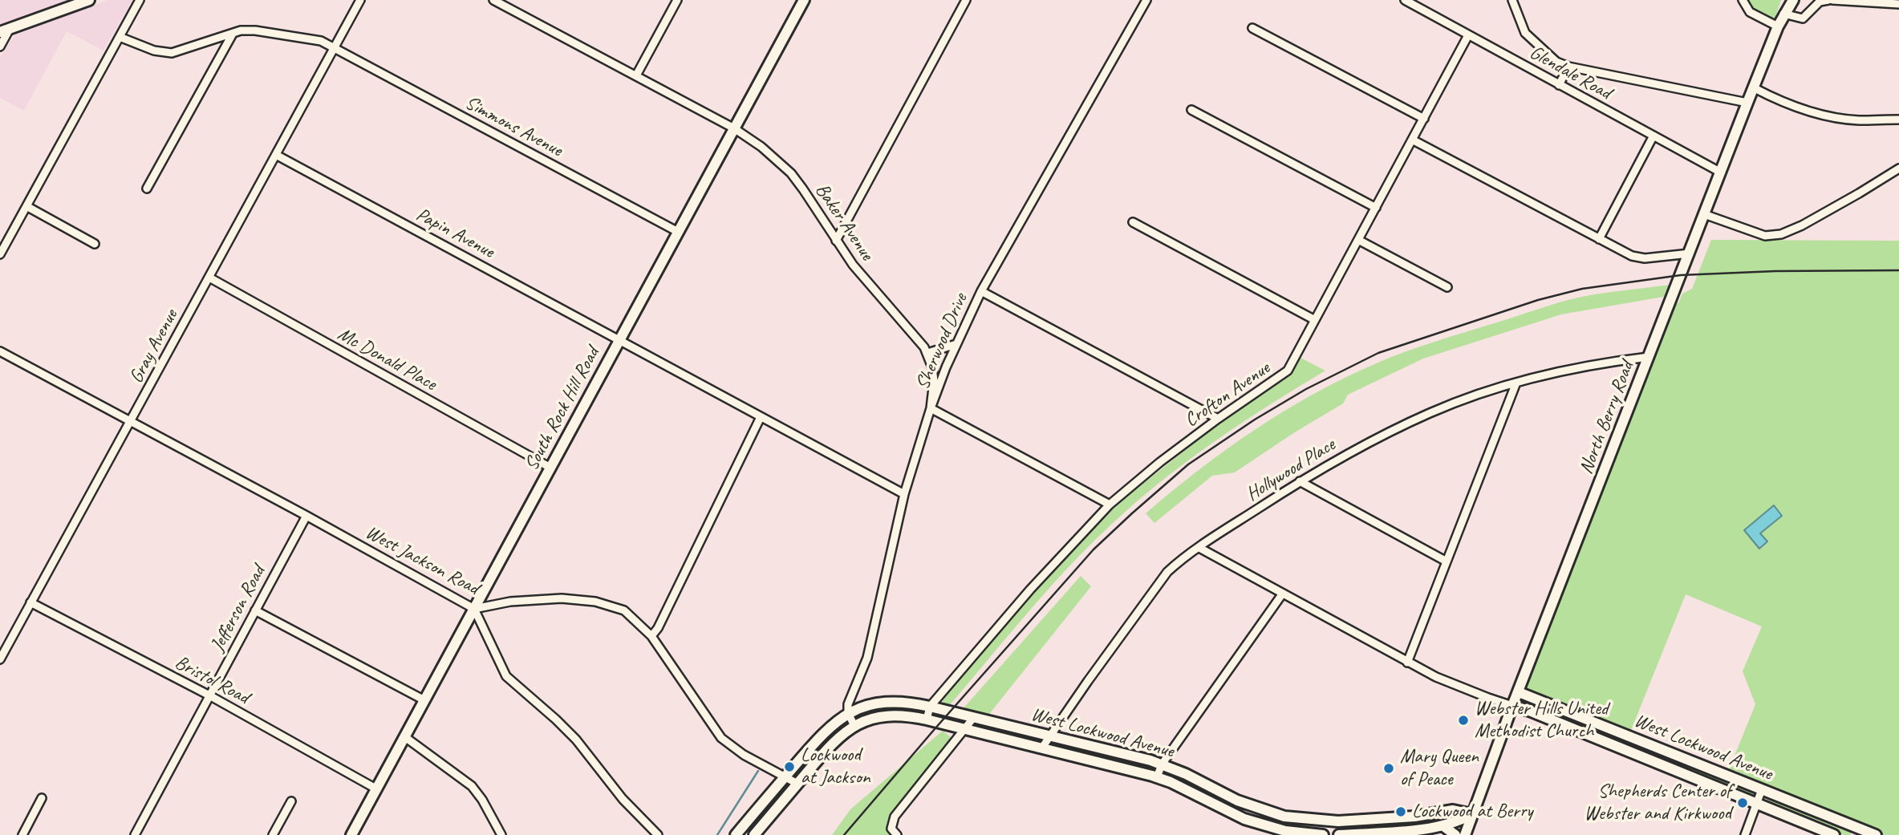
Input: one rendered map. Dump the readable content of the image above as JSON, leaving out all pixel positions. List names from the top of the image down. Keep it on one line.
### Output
{"streets":{"main road":["South Rock Hill Road","North Berry Road","West Lockwood Avenue"],"street":["Glendale Road","Simmons Avenue","Baker Avenue","Papin Avenue","Sherwood Drive","Gray Avenue","Mc Donald Place","Crofton Avenue","Hollywood Place","West Jackson Road","Jefferson Road","Bristol Road"]},"crossings":[["Glendale Road","Crofton Avenue"],["Glendale Road","North Berry Road"],["Simmons Avenue","Gray Avenue"],["Simmons Avenue","South Rock Hill Road"],["Baker Avenue","Sherwood Drive"],["Baker Avenue","South Rock Hill Road"],["Papin Avenue","Sherwood Drive"],["Papin Avenue","Gray Avenue"],["Papin Avenue","South Rock Hill Road"],["Sherwood Drive","West Lockwood Avenue"],["Gray Avenue","Mc Donald Place"],["Gray Avenue","West Jackson Road"],["Gray Avenue","Bristol Road"],["Mc Donald Place","South Rock Hill Road"],["Crofton Avenue","West Lockwood Avenue"],["South Rock Hill Road","West Jackson Road"],["South Rock Hill Road","Bristol Road"],["North Berry Road","Hollywood Place"],["North Berry Road","West Lockwood Avenue"],["Hollywood Place","West Lockwood Avenue"],["West Jackson Road","Jefferson Road"],["West Jackson Road","West Lockwood Avenue"],["Jefferson Road","Bristol Road"]],"places":["Webster Hills United Methodist Church","Lockwood at Jackson","Mary Queen of Peace","Shepherds Center of Webster and Kirkwood","Lockwood at Berry"]}
